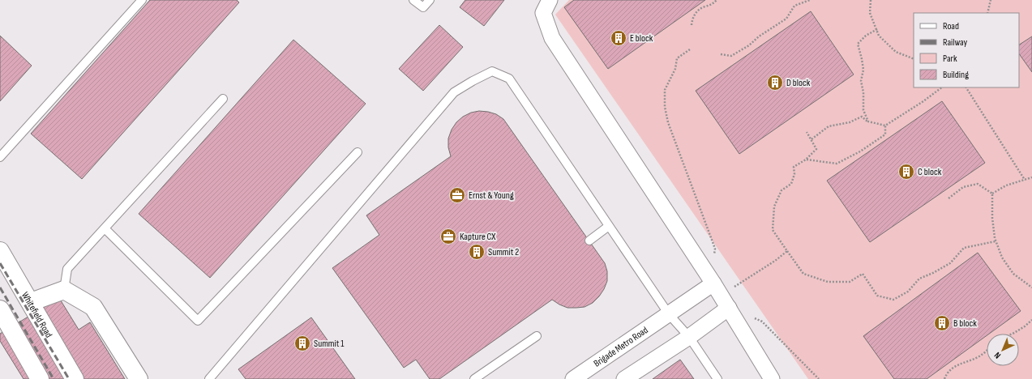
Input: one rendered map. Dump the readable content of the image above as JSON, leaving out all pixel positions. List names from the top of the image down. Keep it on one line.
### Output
{"streets":{"main road":["Whitefield Road"],"street":["Brigade Metro Road"]},"places":{"building":["E block","D block","C block","Summit 2","B block","Summit 1"],"office":["Ernst & Young","Kapture CX"]},"legend":["Road","Railway","Park","Building"],"north":"bottom left"}
